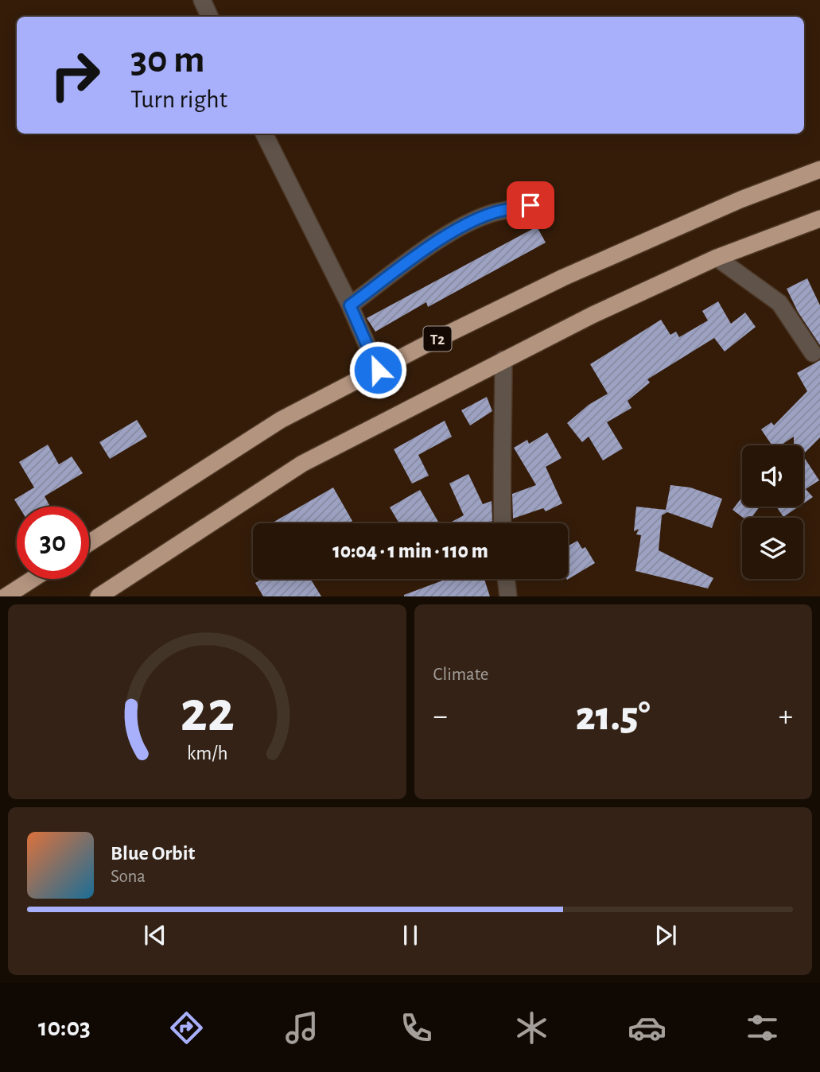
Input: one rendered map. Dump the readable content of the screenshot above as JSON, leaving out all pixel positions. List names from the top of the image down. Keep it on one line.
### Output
{"streets":{"highway":["T2"]},"page":{"turn":["30 m","Turn right"],"limit":"30","trip":"10:04 · 1 min · 110 m","tile":"Climate","heat":["−","21.5°","+"],"song":["Blue Orbit","Sona"],"tabs":"10:03","gauge":["22","km/h"]}}
